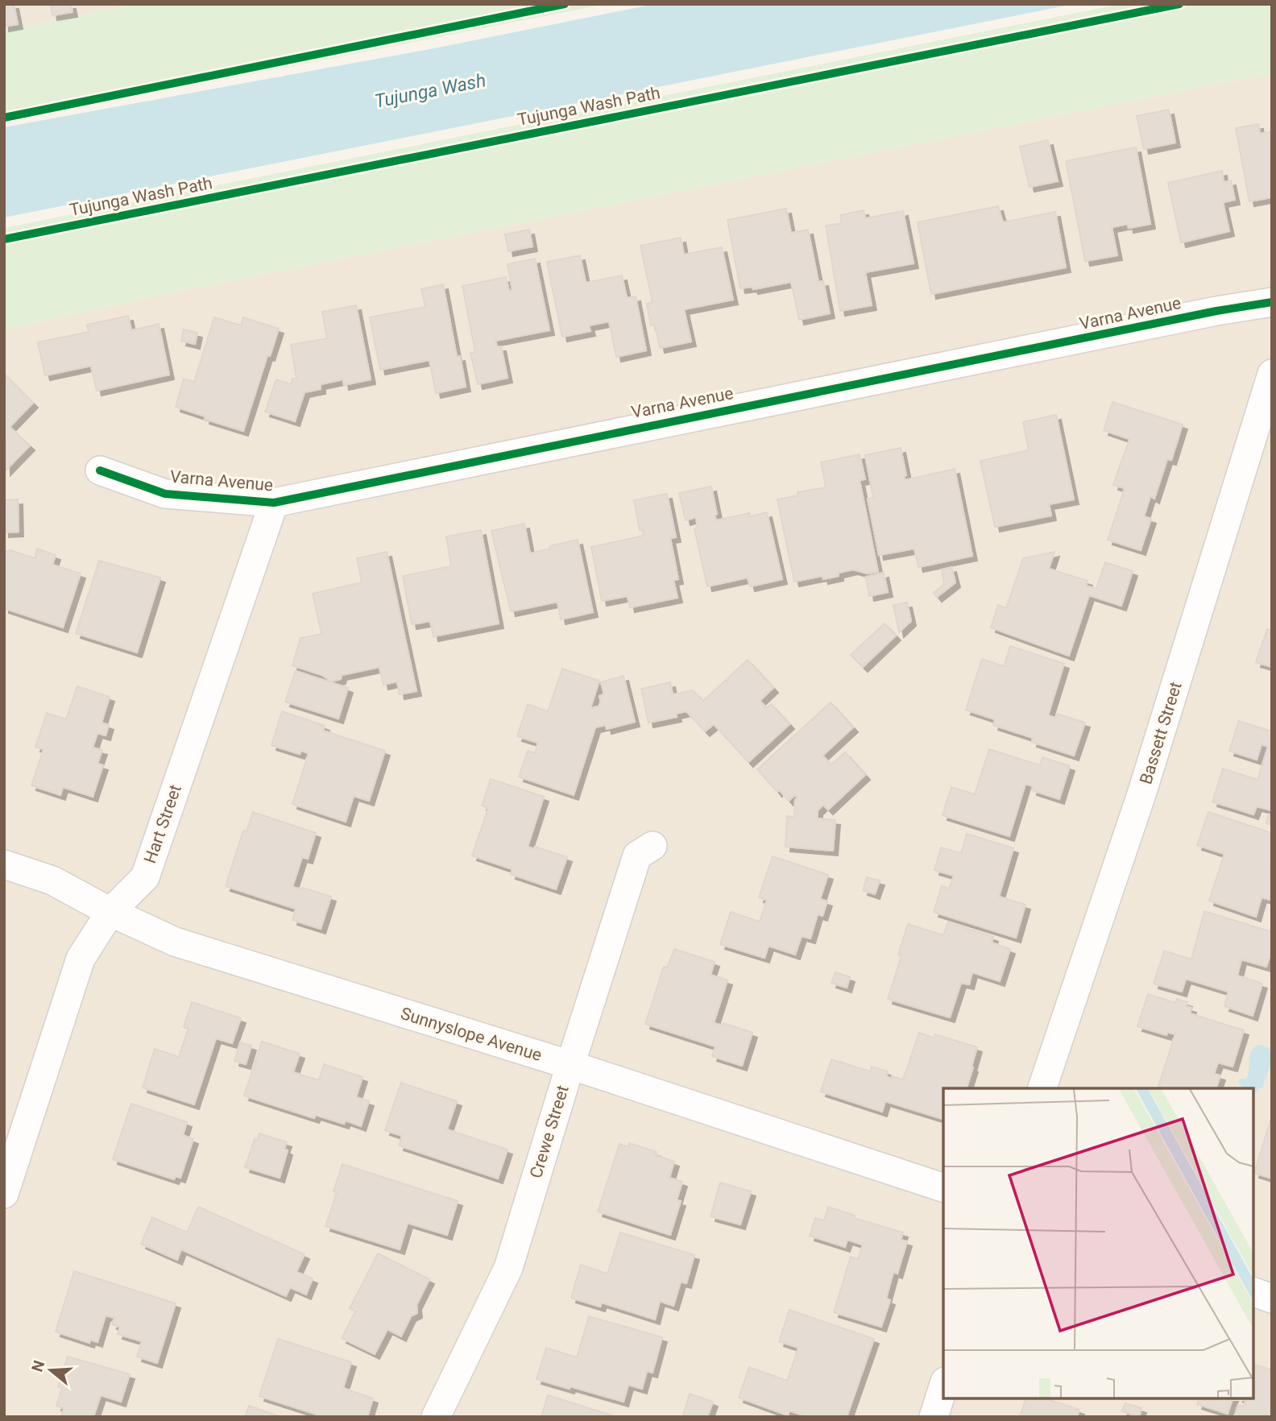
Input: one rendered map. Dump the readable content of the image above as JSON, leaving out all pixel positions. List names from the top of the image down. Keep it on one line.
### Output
{"streets":{"street":["Varna Avenue","Bassett Street","Hart Street","Sunnyslope Avenue","Crewe Street"],"cycle path":["Tujunga Wash Path"]},"crossings":[["Varna Avenue","Hart Street"],["Hart Street","Sunnyslope Avenue"],["Sunnyslope Avenue","Crewe Street"]],"water":["Tujunga Wash"],"north":"left"}
